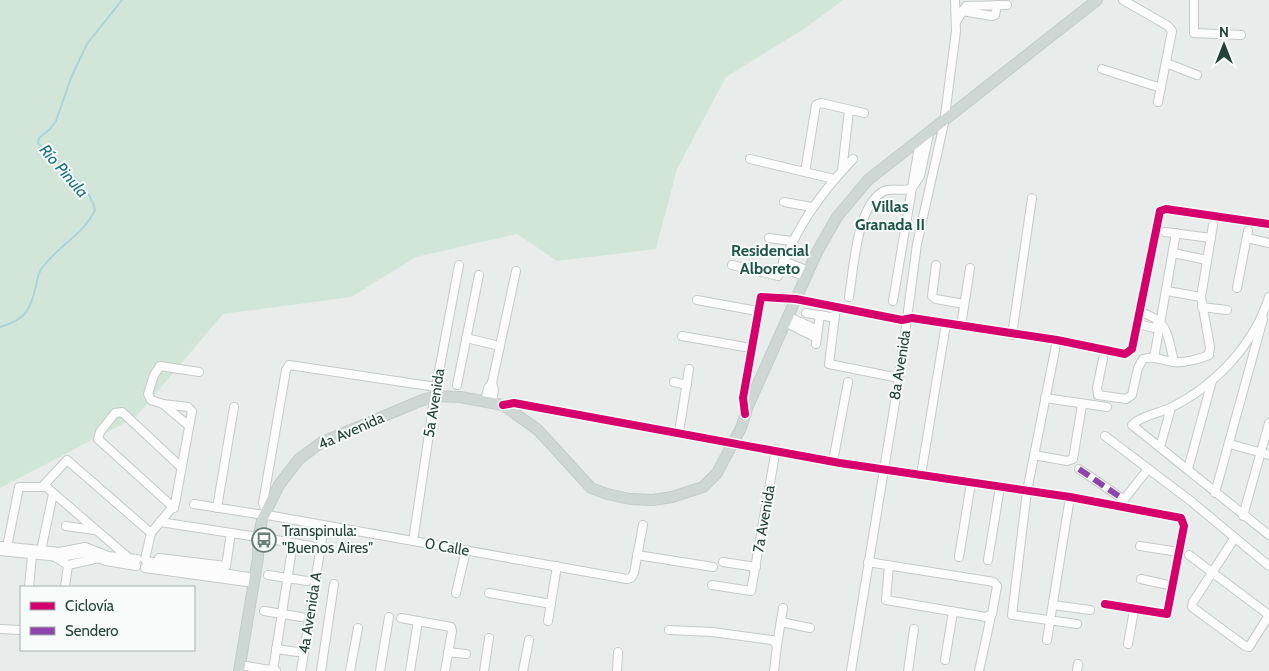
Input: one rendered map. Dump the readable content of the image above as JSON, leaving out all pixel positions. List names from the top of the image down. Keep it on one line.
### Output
{"streets":{"main road":["4a Avenida"],"street":["8a Avenida","5a Avenida","7a Avenida","0 Calle","4a Avenida A"]},"crossings":[["5a Avenida","4a Avenida"],["5a Avenida","0 Calle"],["4a Avenida","0 Calle"],["0 Calle","4a Avenida A"]],"districts":["Villas Granada II","Residencial Alboreto"],"water":["Río Pinula"],"places":{"bus stop":["Transpinula: \"Buenos Aires\""]},"legend":["Ciclovía","Sendero"],"north":"top"}
